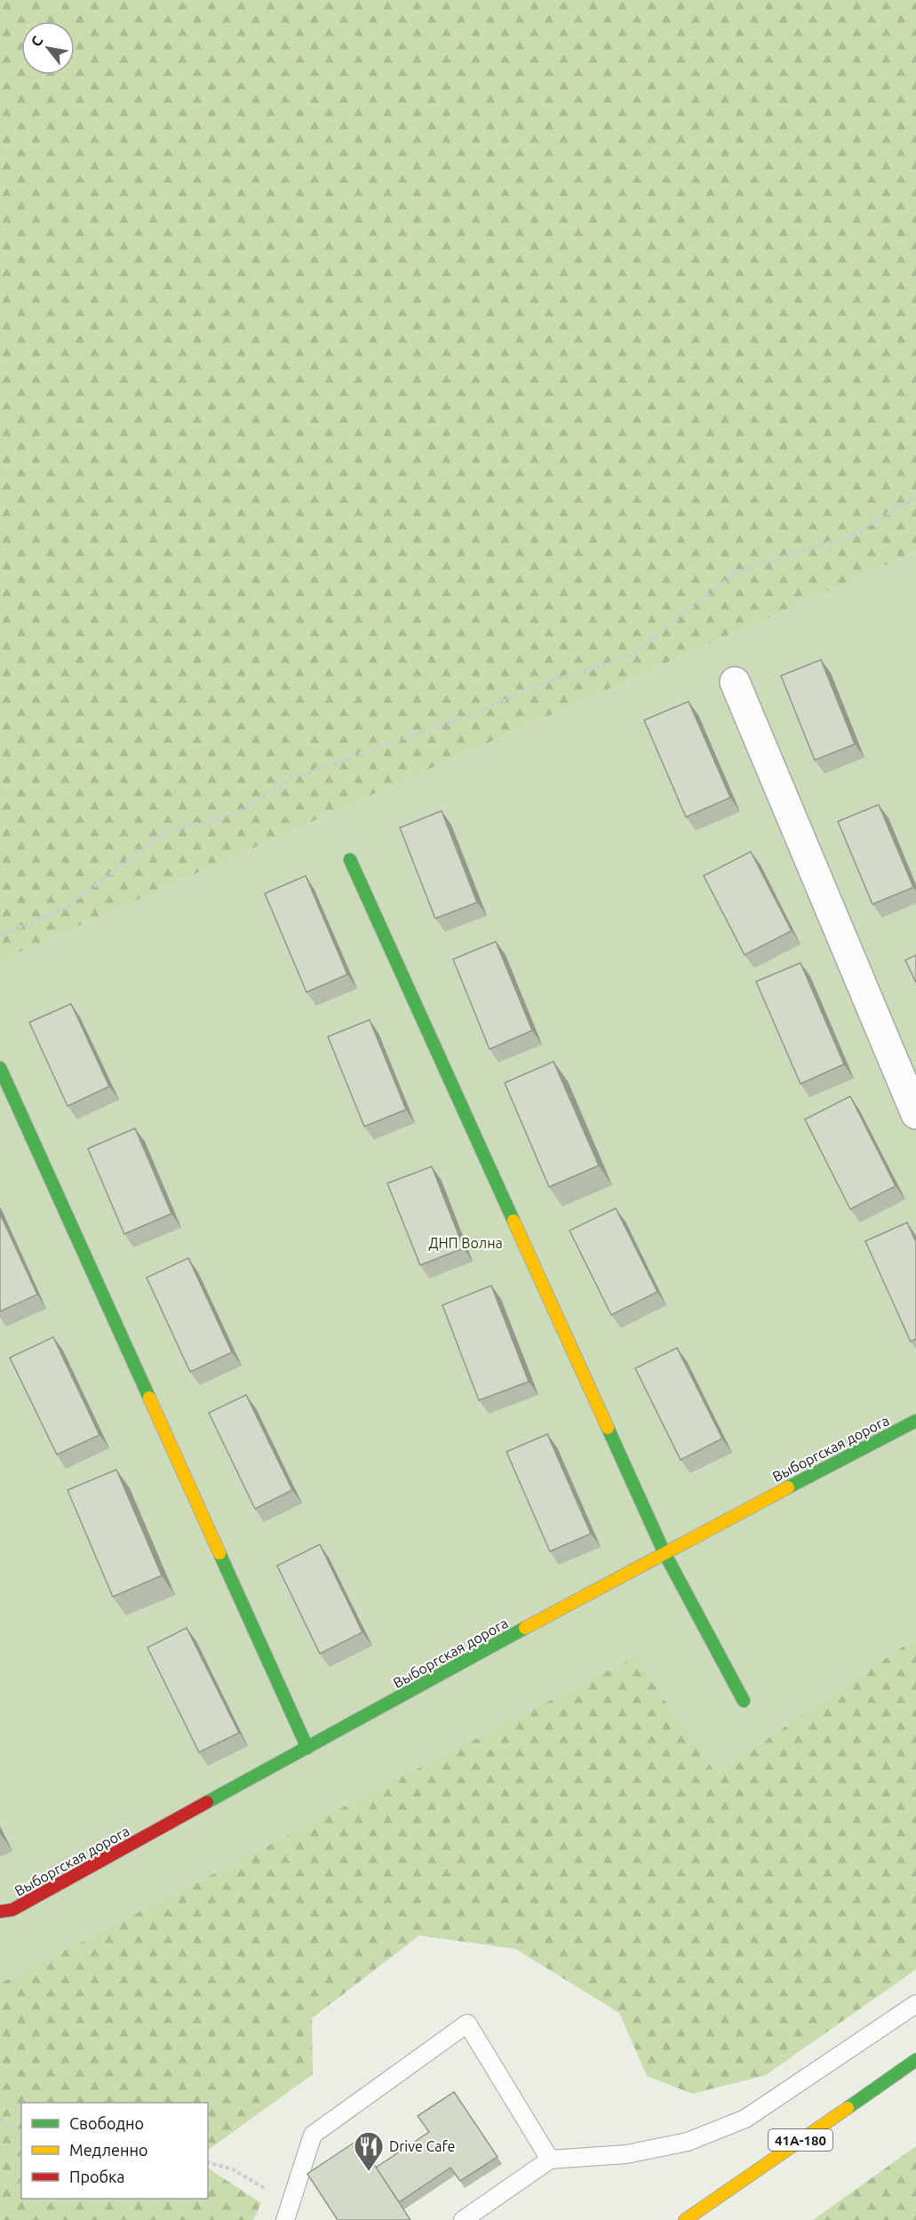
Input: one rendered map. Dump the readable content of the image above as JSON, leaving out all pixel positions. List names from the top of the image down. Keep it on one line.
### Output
{"streets":{"street":["Выборгская дорога","41А-180"]},"parks":["ДНП Волна"],"places":{"restaurant":["Drive Cafe"]},"legend":["Свободно","Медленно","Пробка"],"north":"top left"}
